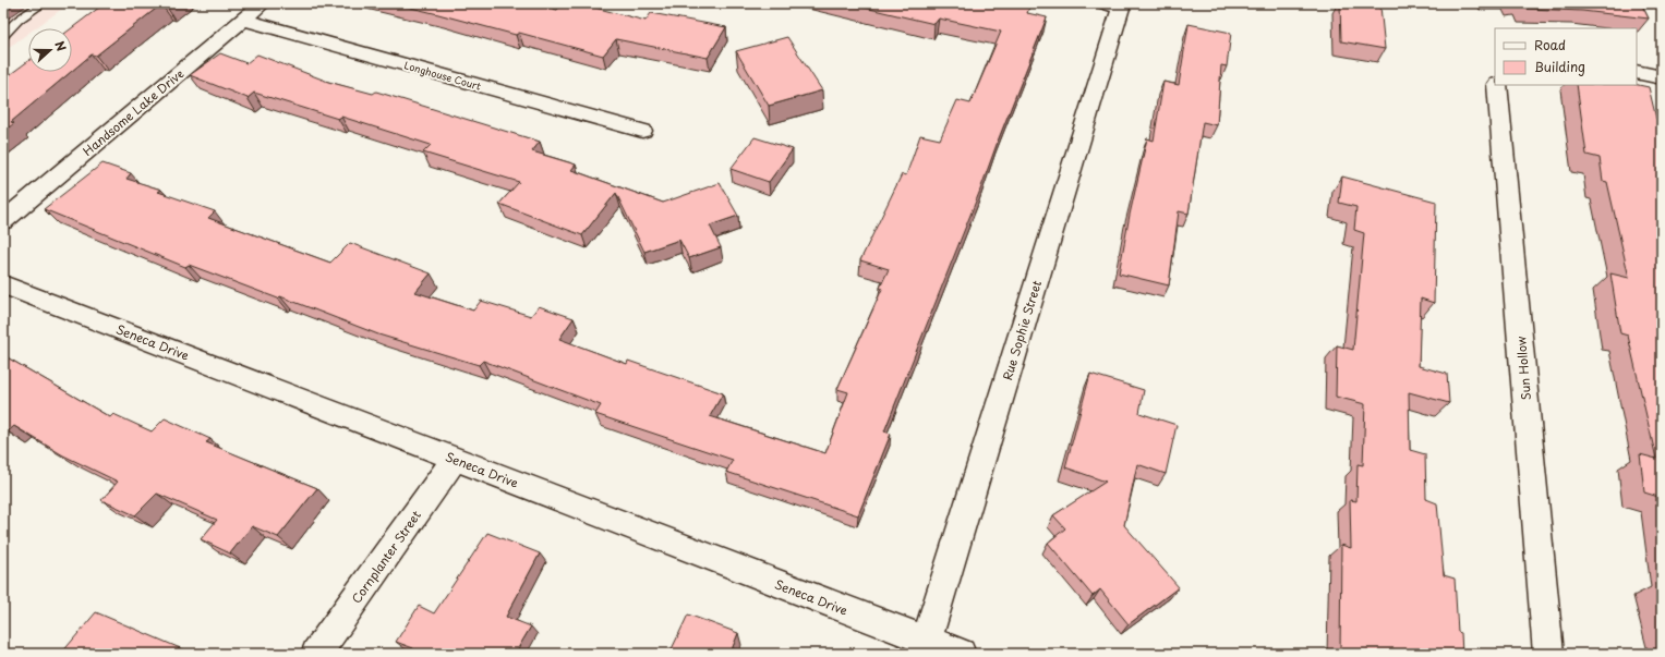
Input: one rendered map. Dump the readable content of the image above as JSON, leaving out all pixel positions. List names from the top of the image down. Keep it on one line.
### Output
{"streets":{"street":["Longhouse Court","Handsome Lake Drive","Rue Sophie Street","Seneca Drive","Sun Hollow","Cornplanter Street"]},"crossings":[["Longhouse Court","Handsome Lake Drive"],["Rue Sophie Street","Seneca Drive"],["Seneca Drive","Cornplanter Street"]],"legend":["Road","Building"],"north":"right"}
